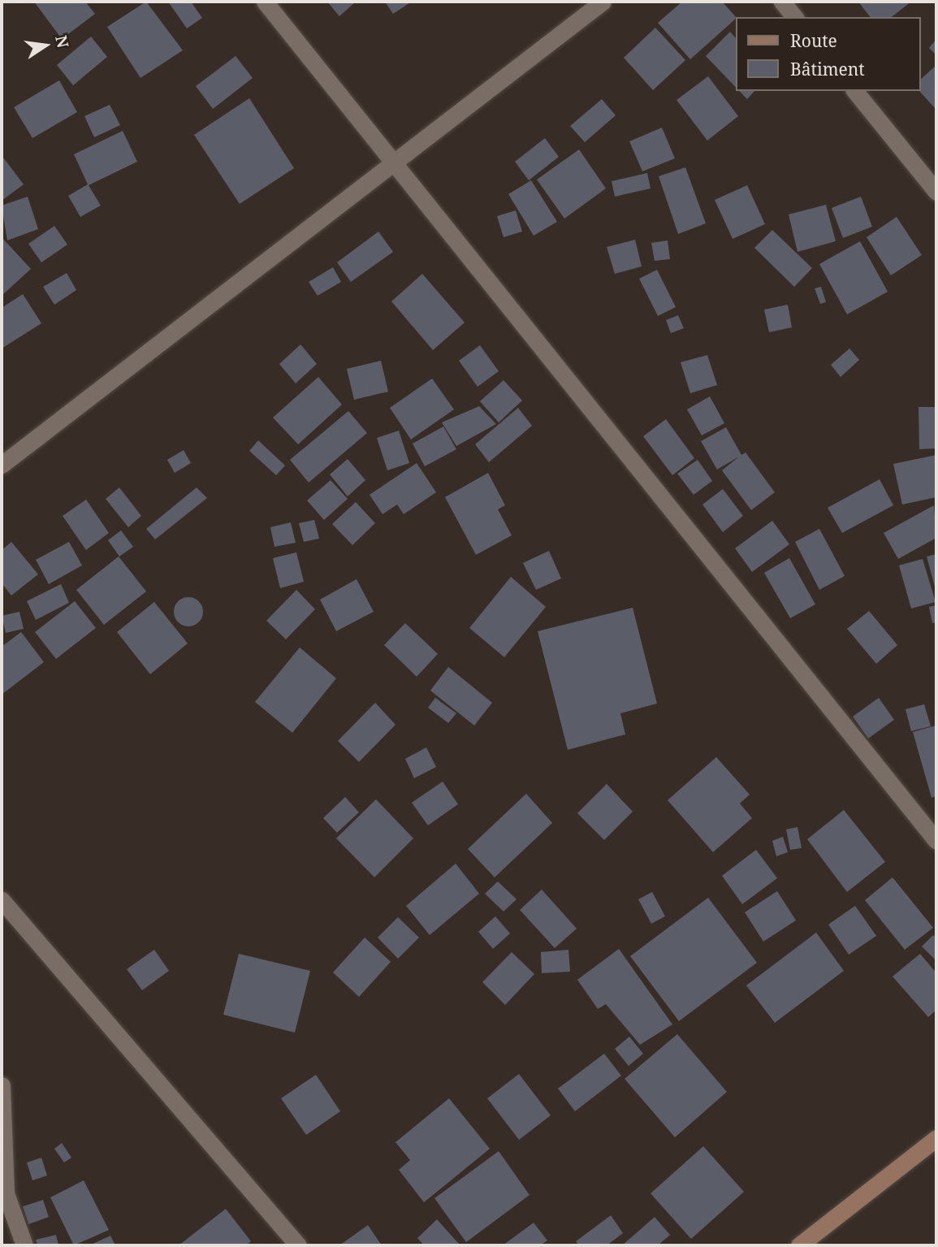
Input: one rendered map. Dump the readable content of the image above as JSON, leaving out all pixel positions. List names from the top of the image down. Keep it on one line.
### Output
{"legend":["Route","Bâtiment"],"north":"right"}
